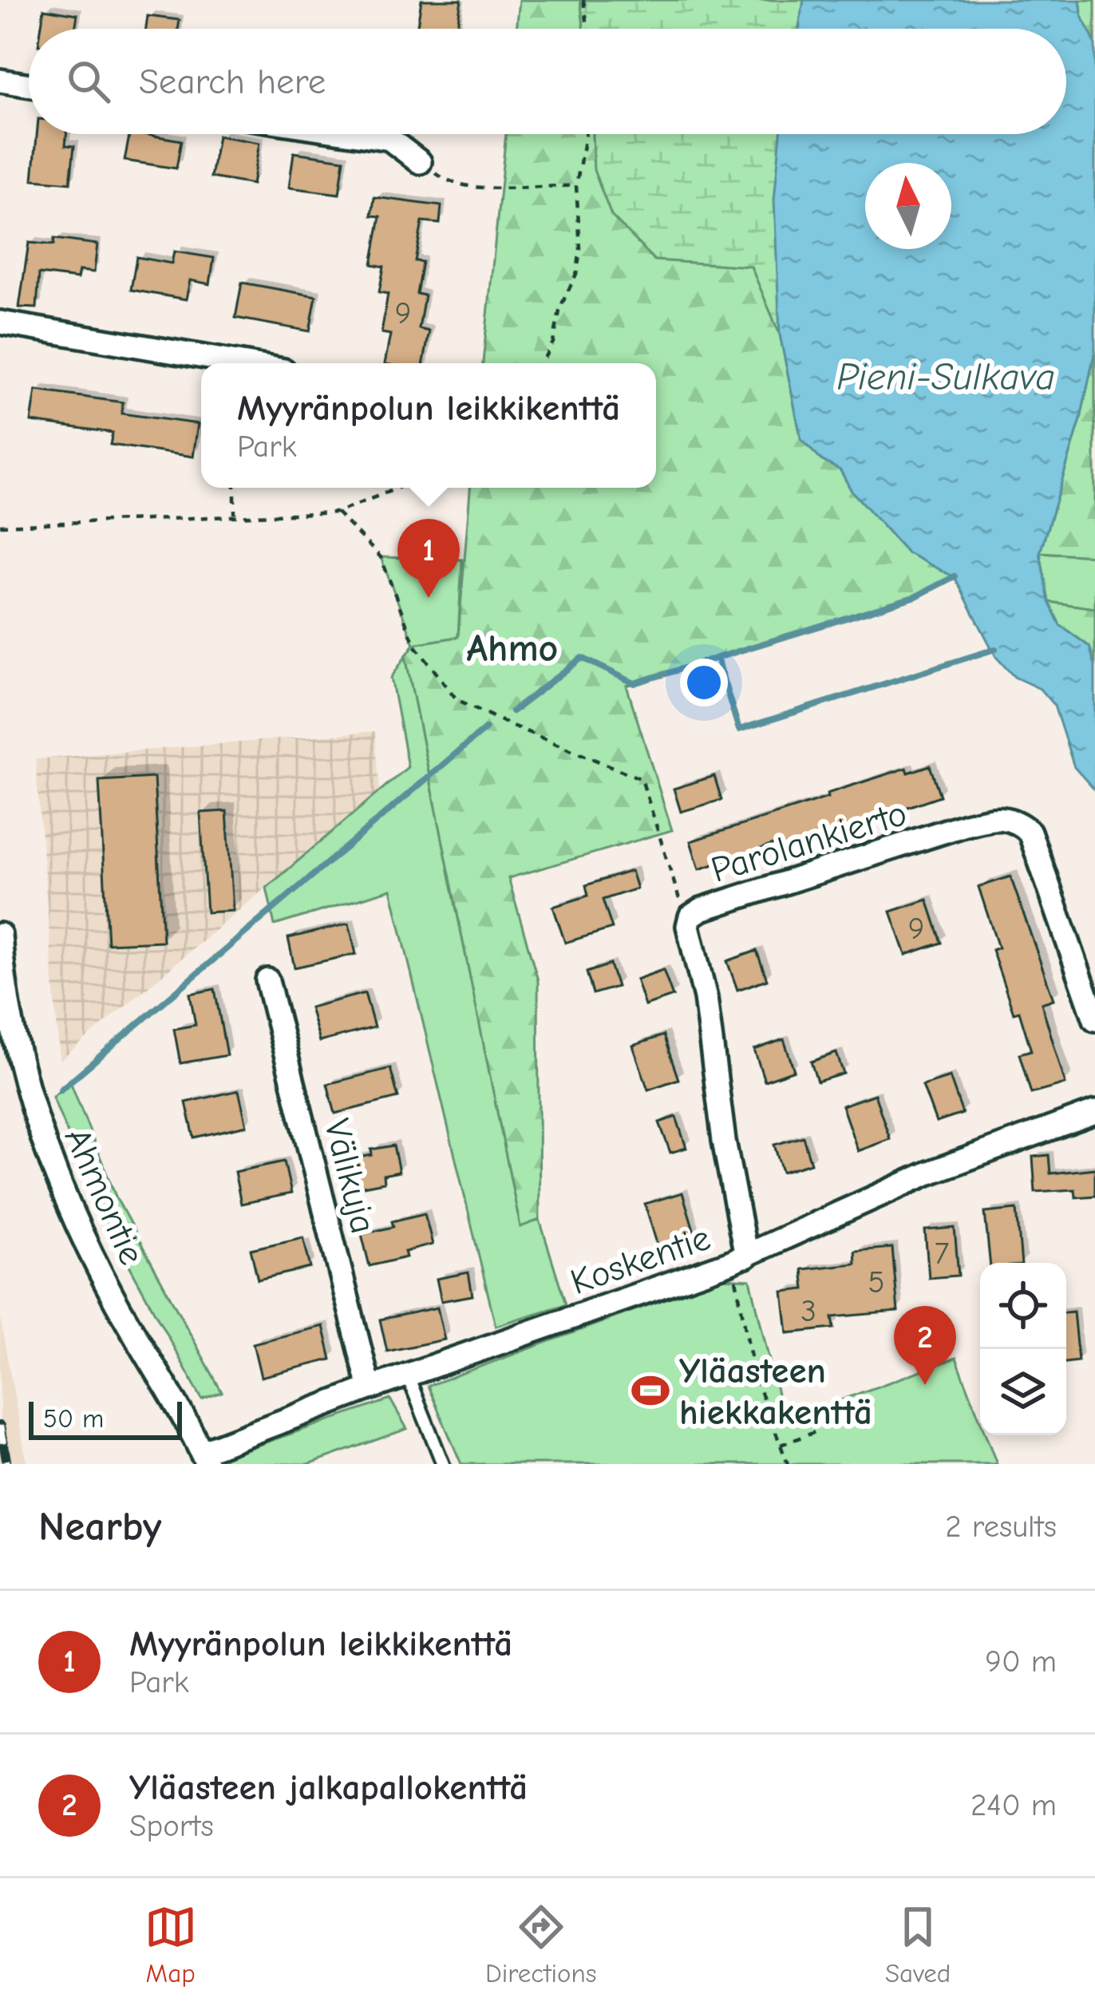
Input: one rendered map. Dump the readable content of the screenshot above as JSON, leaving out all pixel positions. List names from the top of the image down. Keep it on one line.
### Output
{"streets":{"street":["Parolankierto","Välikuja","Ahmontie","Koskentie"]},"crossings":[["Parolankierto","Koskentie"],["Välikuja","Koskentie"],["Ahmontie","Koskentie"]],"districts":["Ahmo"],"water":["Pieni-Sulkava"],"places":{"sports":["Yläasteen hiekkakenttä"]},"house_numbers":["9","9","7","5","3"],"scale_bar":"50 m","north":"top","page":{"search":"Search here","popup":["Myyränpolun leikkikenttä","Park"],"pins":["1","2"],"scale":"50 m","heading":["Nearby","2 results"],"list":[{"mark":"1","name":"Myyränpolun leikkikenttä","note":"Park","value":"90 m"},{"mark":"2","name":"Yläasteen jalkapallokenttä","note":"Sports","value":"240 m"}],"nav":["Map","Directions","Saved"]}}
